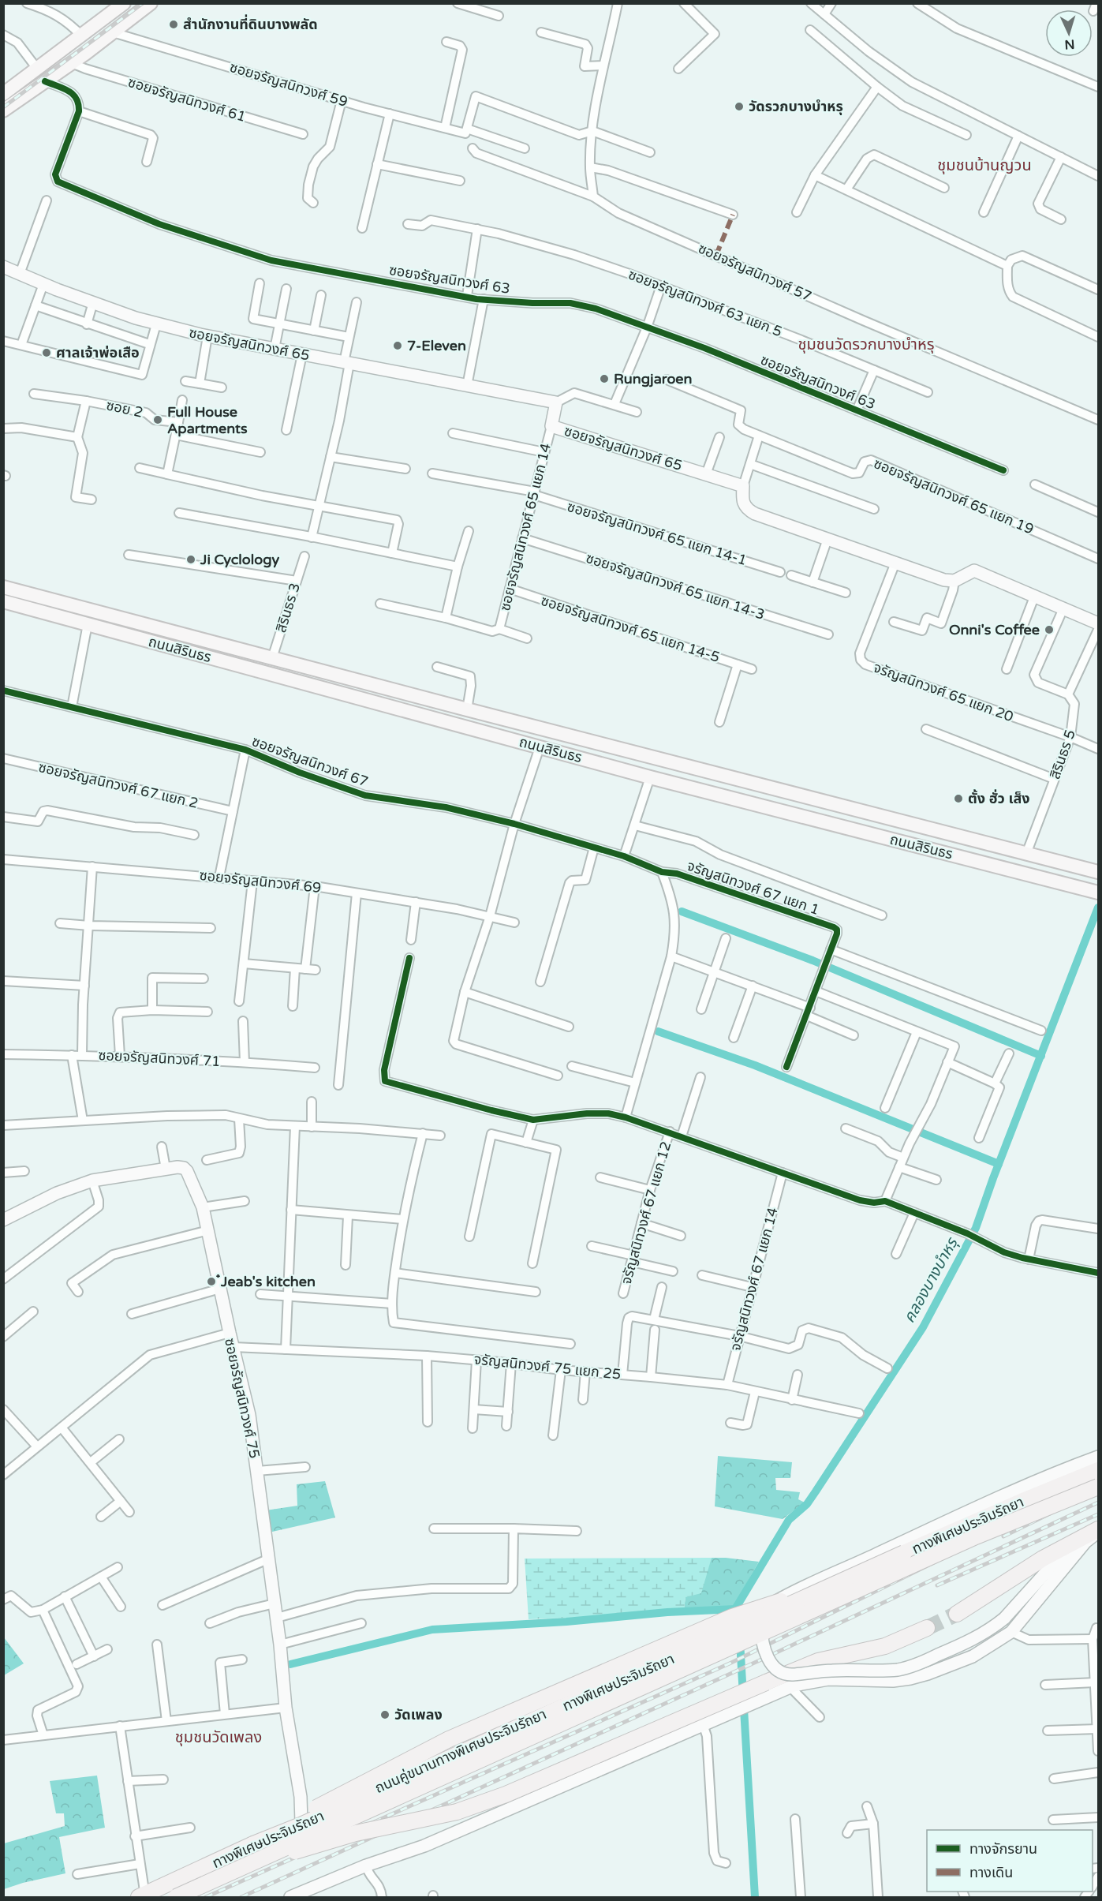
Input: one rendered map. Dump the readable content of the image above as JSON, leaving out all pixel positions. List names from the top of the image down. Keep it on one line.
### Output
{"streets":{"highway":["ทางพิเศษประจิมรัถยา"],"main road":["ซอยจรัญสนิทวงศ์ 65","ถนนสิรินธร","ซอยจรัญสนิทวงศ์ 75","ถนนคู่ขนานทางพิเศษประจิมรัถยา"],"street":["ซอยจรัญสนิทวงศ์ 59","ซอยจรัญสนิทวงศ์ 61","ซอยจรัญสนิทวงศ์ 57","ซอยจรัญสนิทวงศ์ 63","ซอยจรัญสนิทวงศ์ 63 แยก 5","ซอย 2","ซอยจรัญสนิทวงศ์ 65 แยก 19","ซอยจรัญสนิทวงศ์ 65 แยก 14","ซอยจรัญสนิทวงศ์ 65 แยก 14-1","ซอยจรัญสนิทวงศ์ 65 แยก 14-3","สิรินธร 3","ซอยจรัญสนิทวงศ์ 65 แยก 14-5","จรัญสนิทวงศ์ 65 แยก 20","สิรินธร 5","ซอยจรัญสนิทวงศ์ 67","ซอยจรัญสนิทวงศ์ 67 แยก 2","ซอยจรัญสนิทวงศ์ 69","จรัญสนิทวงศ์ 67 แยก 1","ซอยจรัญสนิทวงศ์ 71","จรัญสนิทวงศ์ 67 แยก 12","จรัญสนิทวงศ์ 67 แยก 14","จรัญสนิทวงศ์ 75 แยก 25"]},"crossings":[["ซอยจรัญสนิทวงศ์ 65","ซอยจรัญสนิทวงศ์ 65 แยก 14"],["ซอยจรัญสนิทวงศ์ 65 แยก 14","ซอยจรัญสนิทวงศ์ 65 แยก 14-1"],["ซอยจรัญสนิทวงศ์ 65 แยก 14","ซอยจรัญสนิทวงศ์ 65 แยก 14-3"],["ซอยจรัญสนิทวงศ์ 65 แยก 14","ซอยจรัญสนิทวงศ์ 65 แยก 14-5"],["สิรินธร 3","ถนนสิรินธร"],["ถนนสิรินธร","สิรินธร 5"],["จรัญสนิทวงศ์ 65 แยก 20","สิรินธร 5"],["ซอยจรัญสนิทวงศ์ 67","จรัญสนิทวงศ์ 67 แยก 1"],["จรัญสนิทวงศ์ 67 แยก 14","จรัญสนิทวงศ์ 75 แยก 25"],["จรัญสนิทวงศ์ 75 แยก 25","ซอยจรัญสนิทวงศ์ 75"],["ซอยจรัญสนิทวงศ์ 75","ถนนคู่ขนานทางพิเศษประจิมรัถยา"],["ทางพิเศษประจิมรัถยา","ถนนคู่ขนานทางพิเศษประจิมรัถยา"]],"districts":["ชุมชนบ้านญวน","ชุมชนวัดรวกบางบำหรุ","ชุมชนวัดเพลง"],"water":["คลองบางบำหรุ"],"places":["สำนักงานที่ดินบางพลัด","วัดรวกบางบำหรุ","7-Eleven","ศาลเจ้าพ่อเสือ","Rungjaroen","Full House Apartments","Ji Cyclology","Onni's Coffee","ตั้ง ฮั่ว เส็ง","๋Jeab's kitchen","วัดเพลง"],"legend":["ทางจักรยาน","ทางเดิน"],"north":"bottom"}
